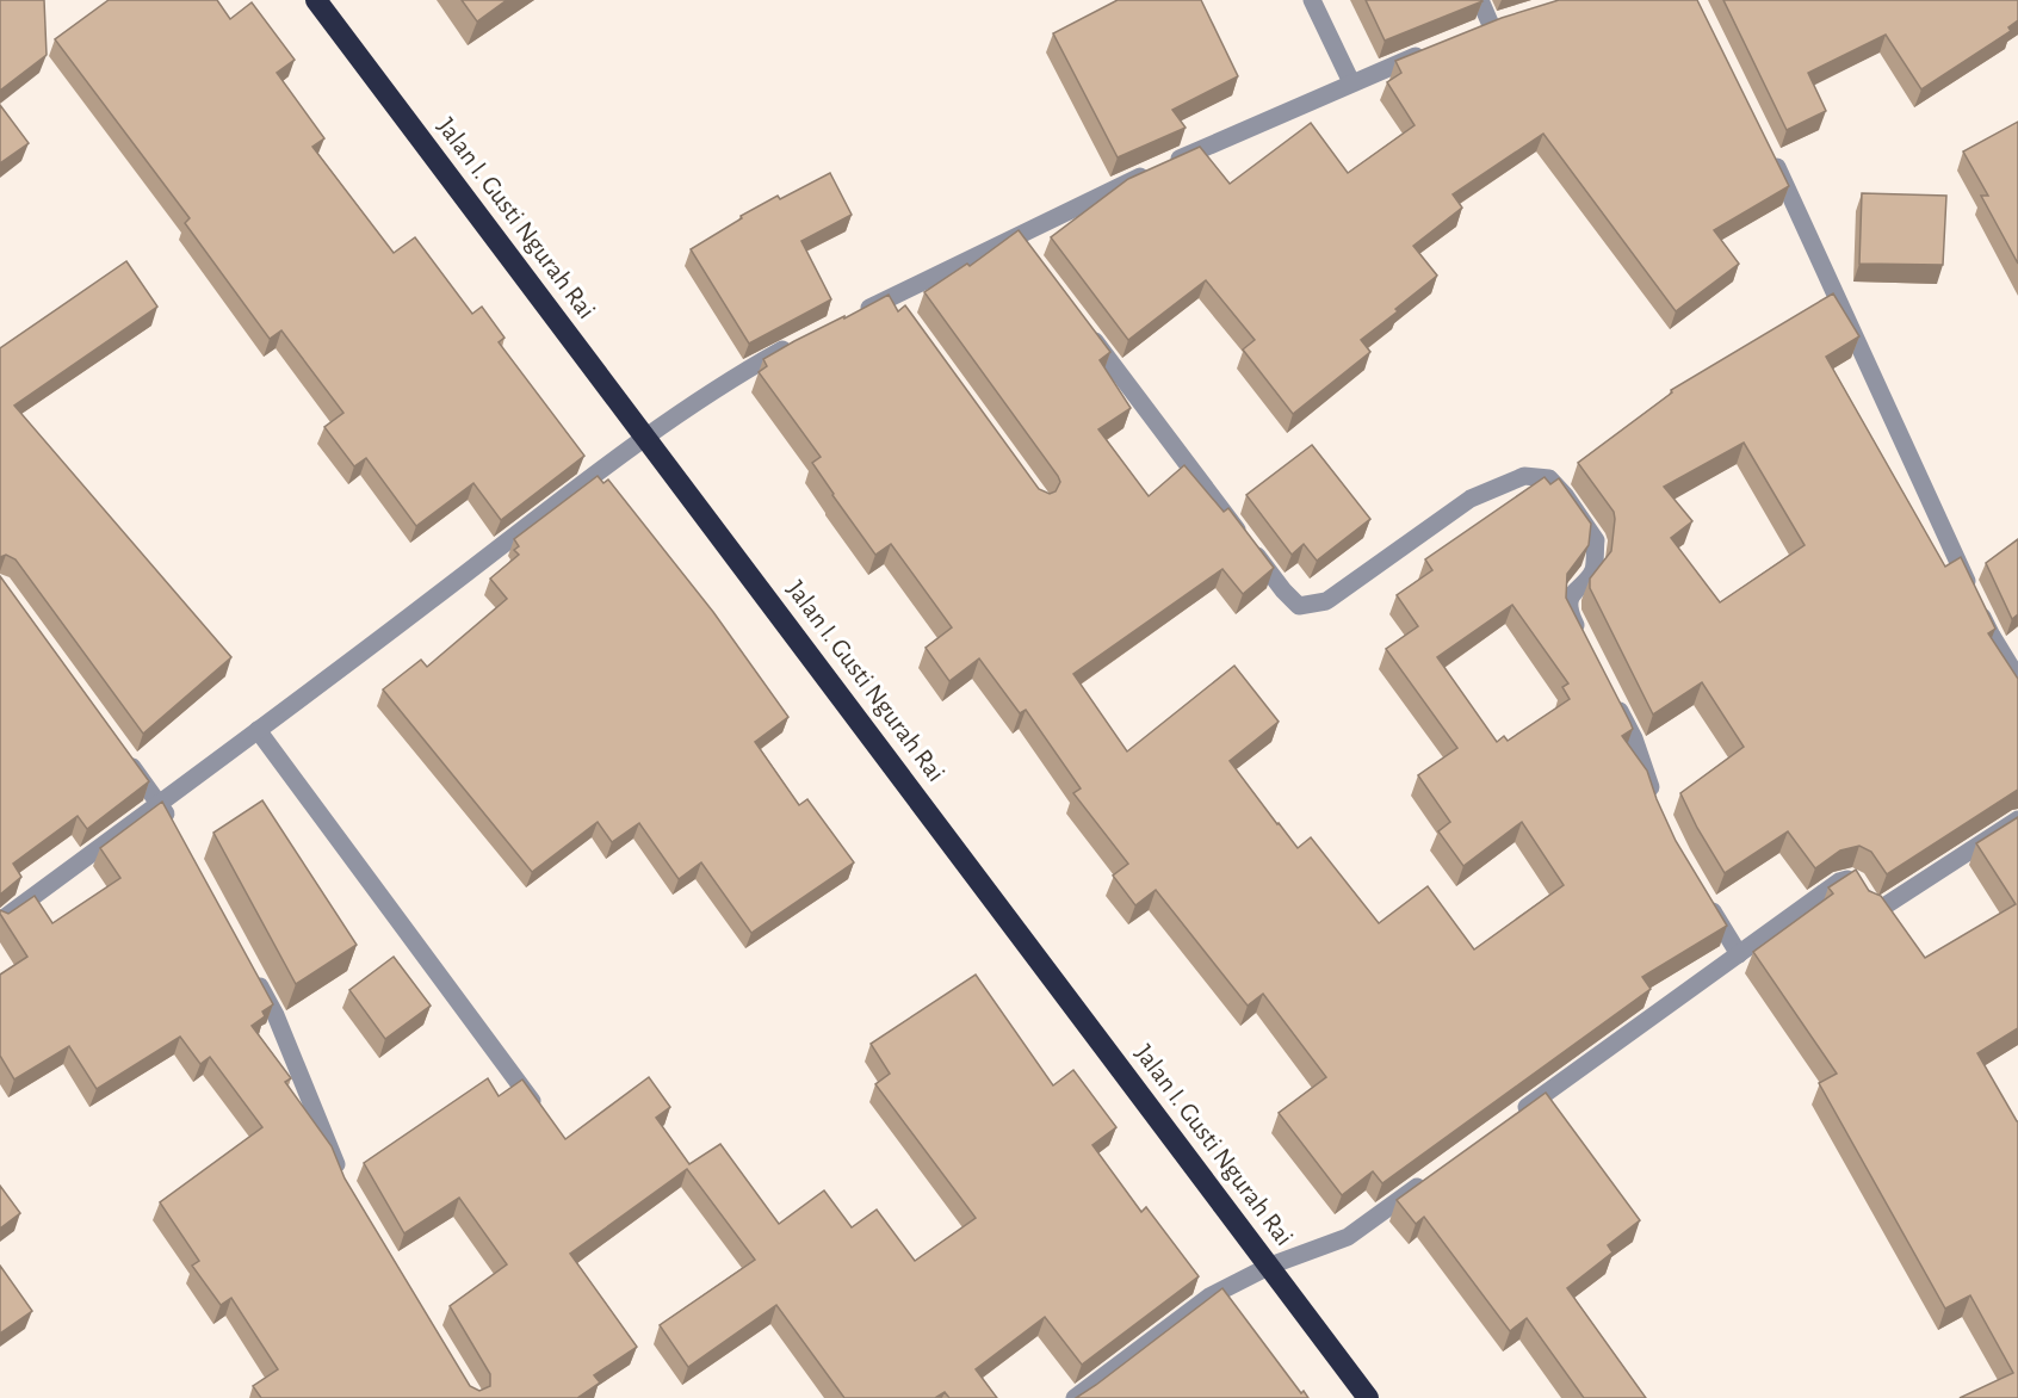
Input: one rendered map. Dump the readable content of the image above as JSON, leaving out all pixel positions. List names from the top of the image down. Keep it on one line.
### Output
{"streets":{"highway":["Jalan I. Gusti Ngurah Rai"]}}
